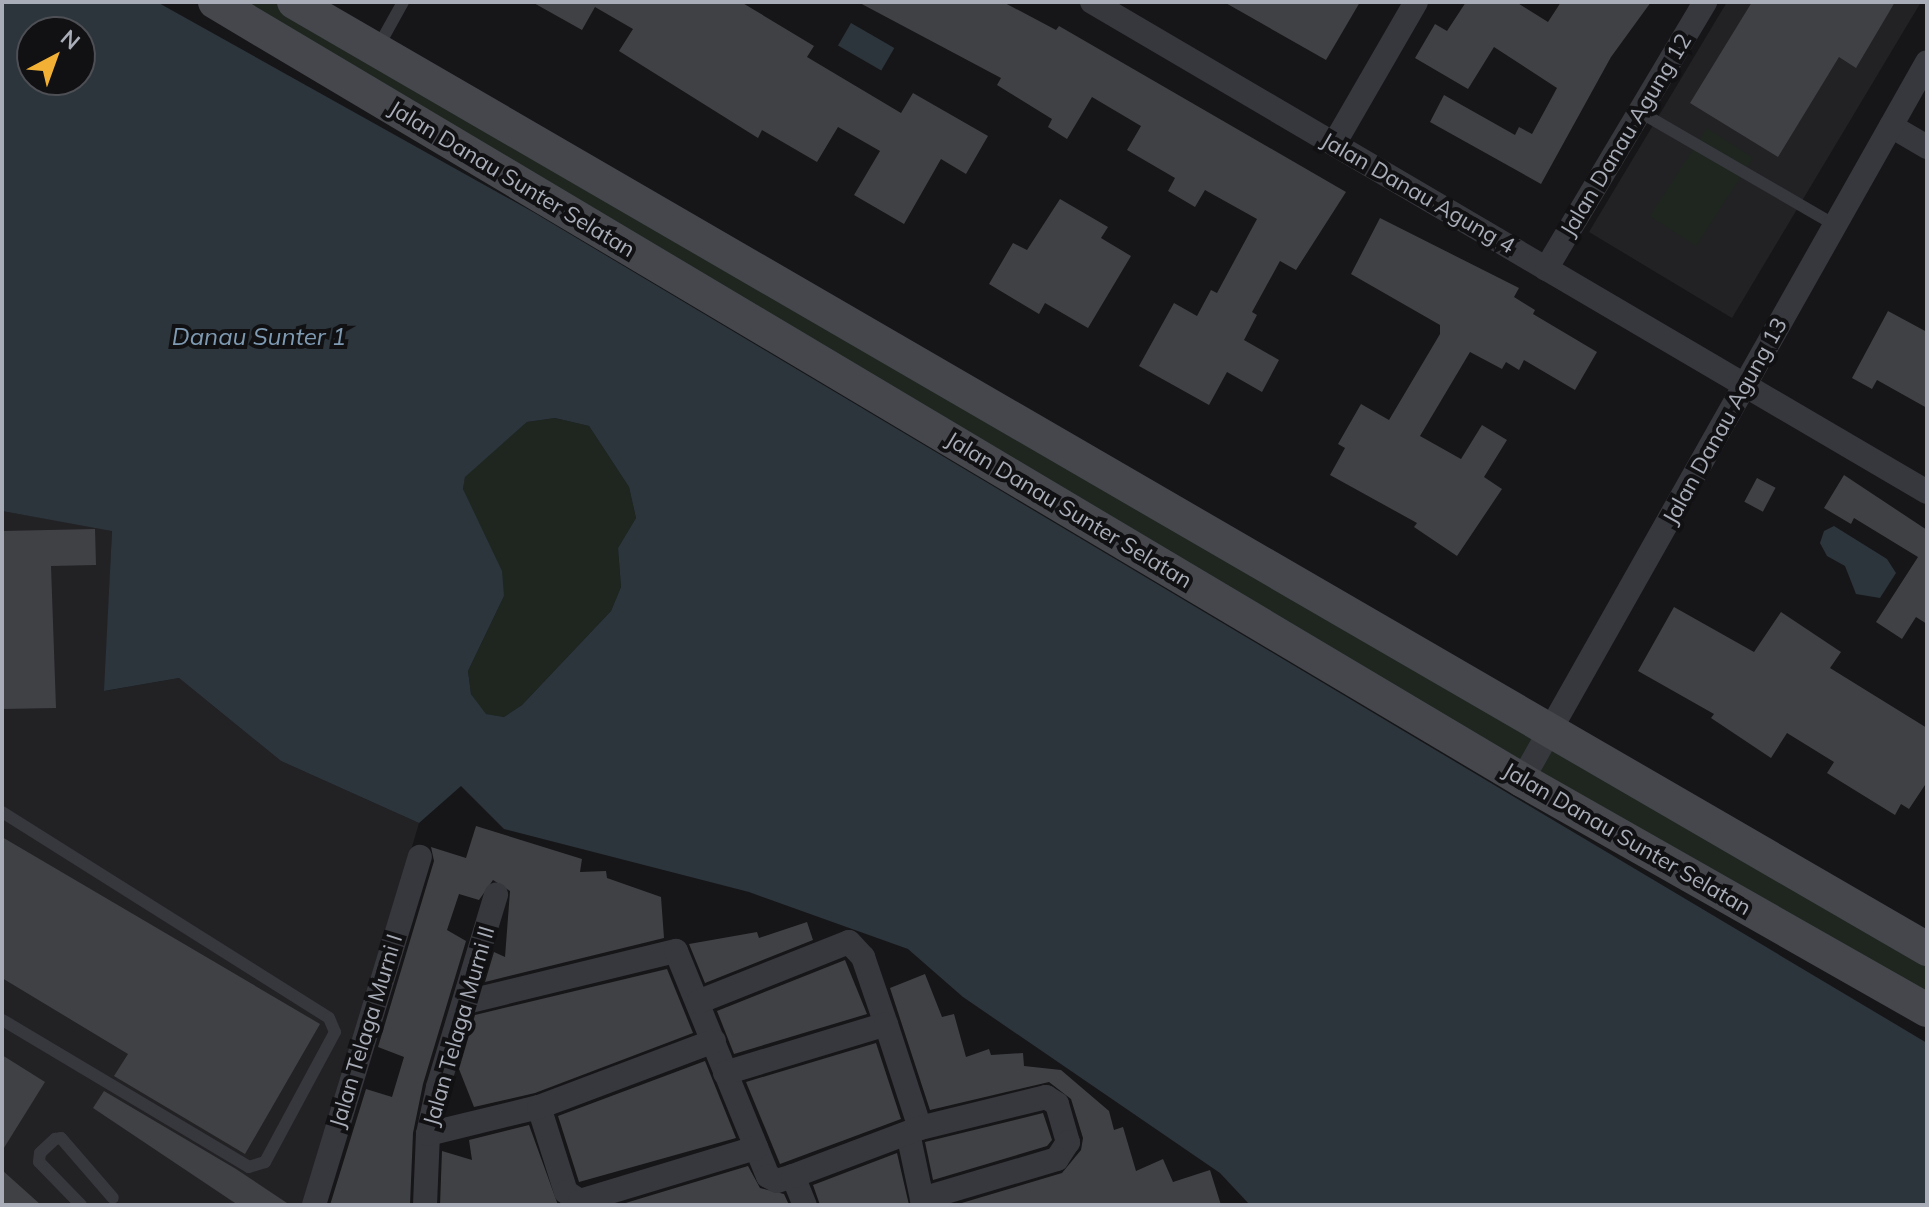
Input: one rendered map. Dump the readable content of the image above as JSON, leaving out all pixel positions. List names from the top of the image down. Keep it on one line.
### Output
{"streets":{"street":["Jalan Danau Agung 12","Jalan Danau Sunter Selatan","Jalan Danau Agung 4","Jalan Danau Agung 13","Jalan Telaga Murni II","Jalan Telaga Murni I"]},"crossings":[["Jalan Danau Agung 12","Jalan Danau Agung 4"],["Jalan Danau Sunter Selatan","Jalan Danau Agung 13"],["Jalan Danau Agung 4","Jalan Danau Agung 13"]],"water":["Danau Sunter 1"],"north":"top right"}
